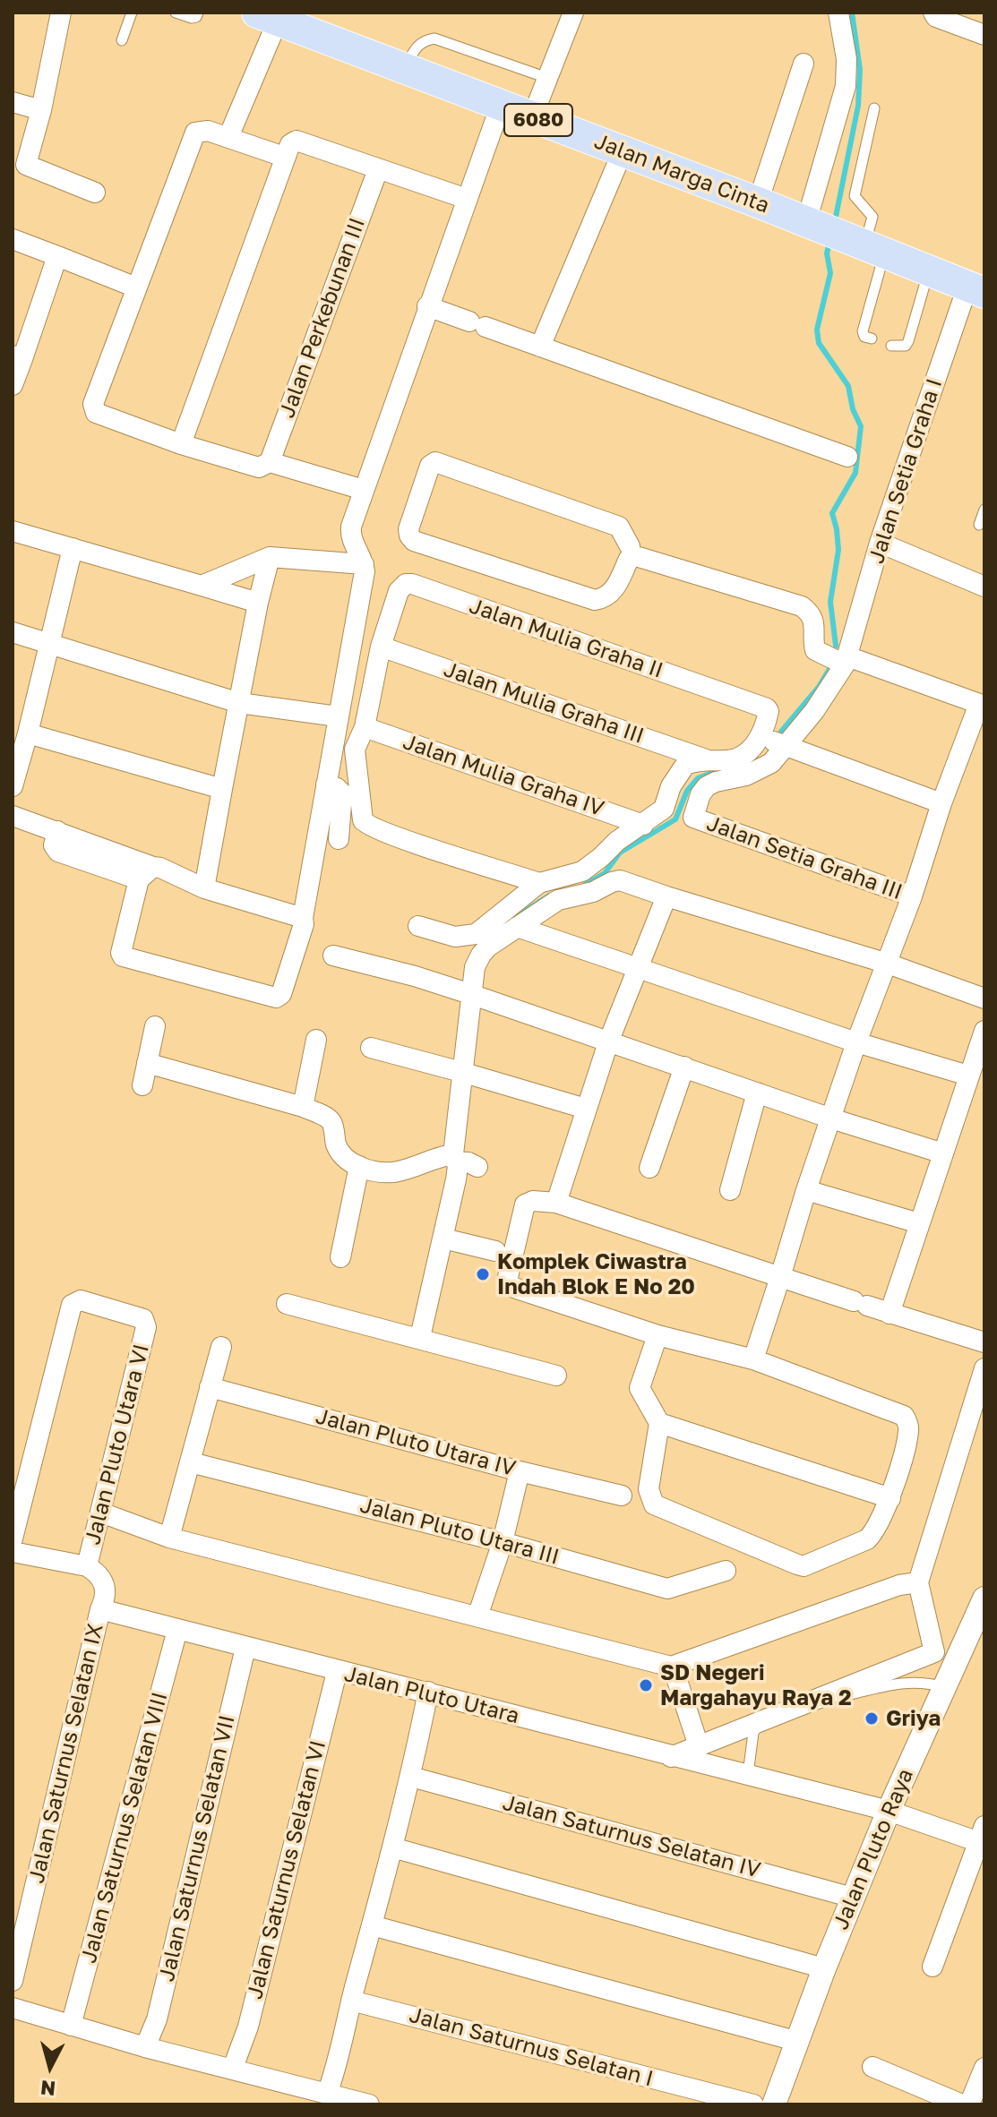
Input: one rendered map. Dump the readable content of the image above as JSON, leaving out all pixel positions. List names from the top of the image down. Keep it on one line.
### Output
{"streets":{"main road":["6080","Jalan Marga Cinta"],"street":["Jalan Perkebunan III","Jalan Setia Graha I","Jalan Mulia Graha II","Jalan Mulia Graha III","Jalan Mulia Graha IV","Jalan Setia Graha III","Jalan Pluto Utara IV","Jalan Pluto Utara VI","Jalan Pluto Utara III","Jalan Pluto Utara","Jalan Saturnus Selatan IX","Jalan Saturnus Selatan VIII","Jalan Saturnus Selatan IV","Jalan Saturnus Selatan VII","Jalan Pluto Raya","Jalan Saturnus Selatan VI","Jalan Saturnus Selatan I"]},"crossings":[["Jalan Marga Cinta","Jalan Setia Graha I"],["Jalan Setia Graha I","Jalan Setia Graha III"],["Jalan Mulia Graha II","Jalan Mulia Graha III"],["Jalan Pluto Utara","Jalan Saturnus Selatan IX"],["Jalan Pluto Utara","Jalan Saturnus Selatan VIII"],["Jalan Pluto Utara","Jalan Saturnus Selatan VII"],["Jalan Pluto Utara","Jalan Pluto Raya"],["Jalan Pluto Utara","Jalan Saturnus Selatan VI"],["Jalan Saturnus Selatan IV","Jalan Pluto Raya"]],"places":["Komplek Ciwastra Indah Blok E No 20","SD Negeri Margahayu Raya 2","Griya"],"north":"bottom"}
